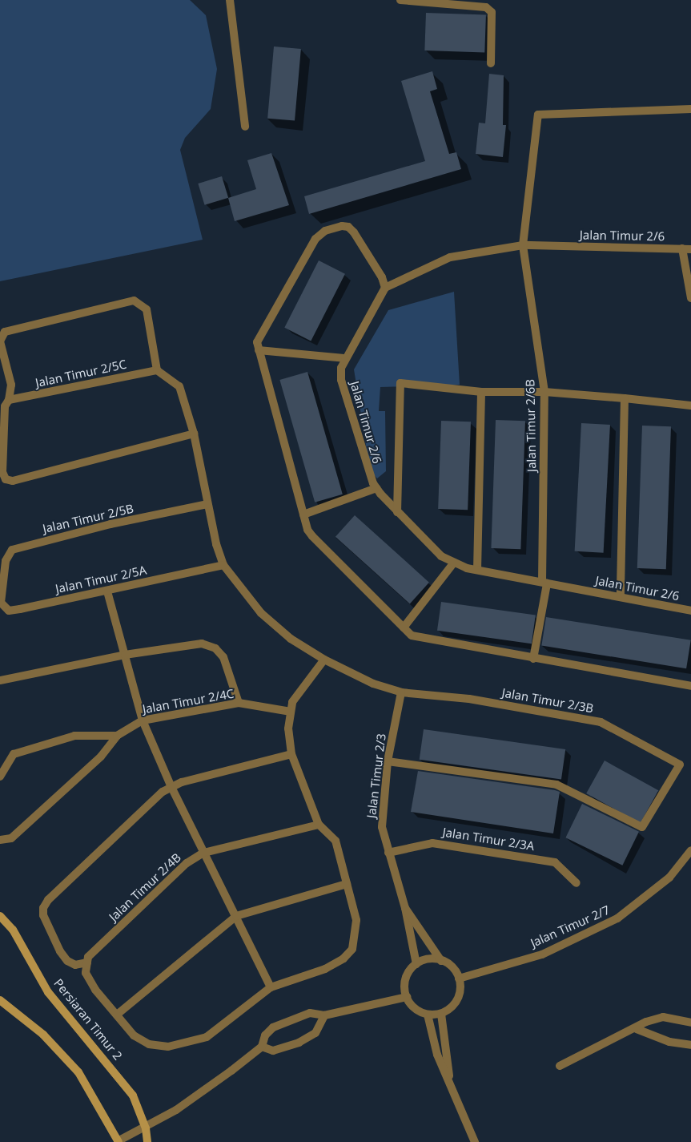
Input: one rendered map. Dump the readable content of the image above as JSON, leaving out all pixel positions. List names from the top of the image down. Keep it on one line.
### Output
{"streets":{"street":["Jalan Timur 2/6","Jalan Timur 2/5C","Jalan Timur 2/6B","Jalan Timur 2/5B","Jalan Timur 2/5A","Jalan Timur 2/3B","Jalan Timur 2/4C","Jalan Timur 2/3","Jalan Timur 2/3A","Jalan Timur 2/4B","Jalan Timur 2/7","Persiaran Timur 2"]},"crossings":[["Jalan Timur 2/6","Jalan Timur 2/6B"],["Jalan Timur 2/5B","Jalan Timur 2/5A"],["Jalan Timur 2/5A","Jalan Timur 2/3B"],["Jalan Timur 2/3B","Jalan Timur 2/3"],["Jalan Timur 2/3","Jalan Timur 2/3A"]]}
